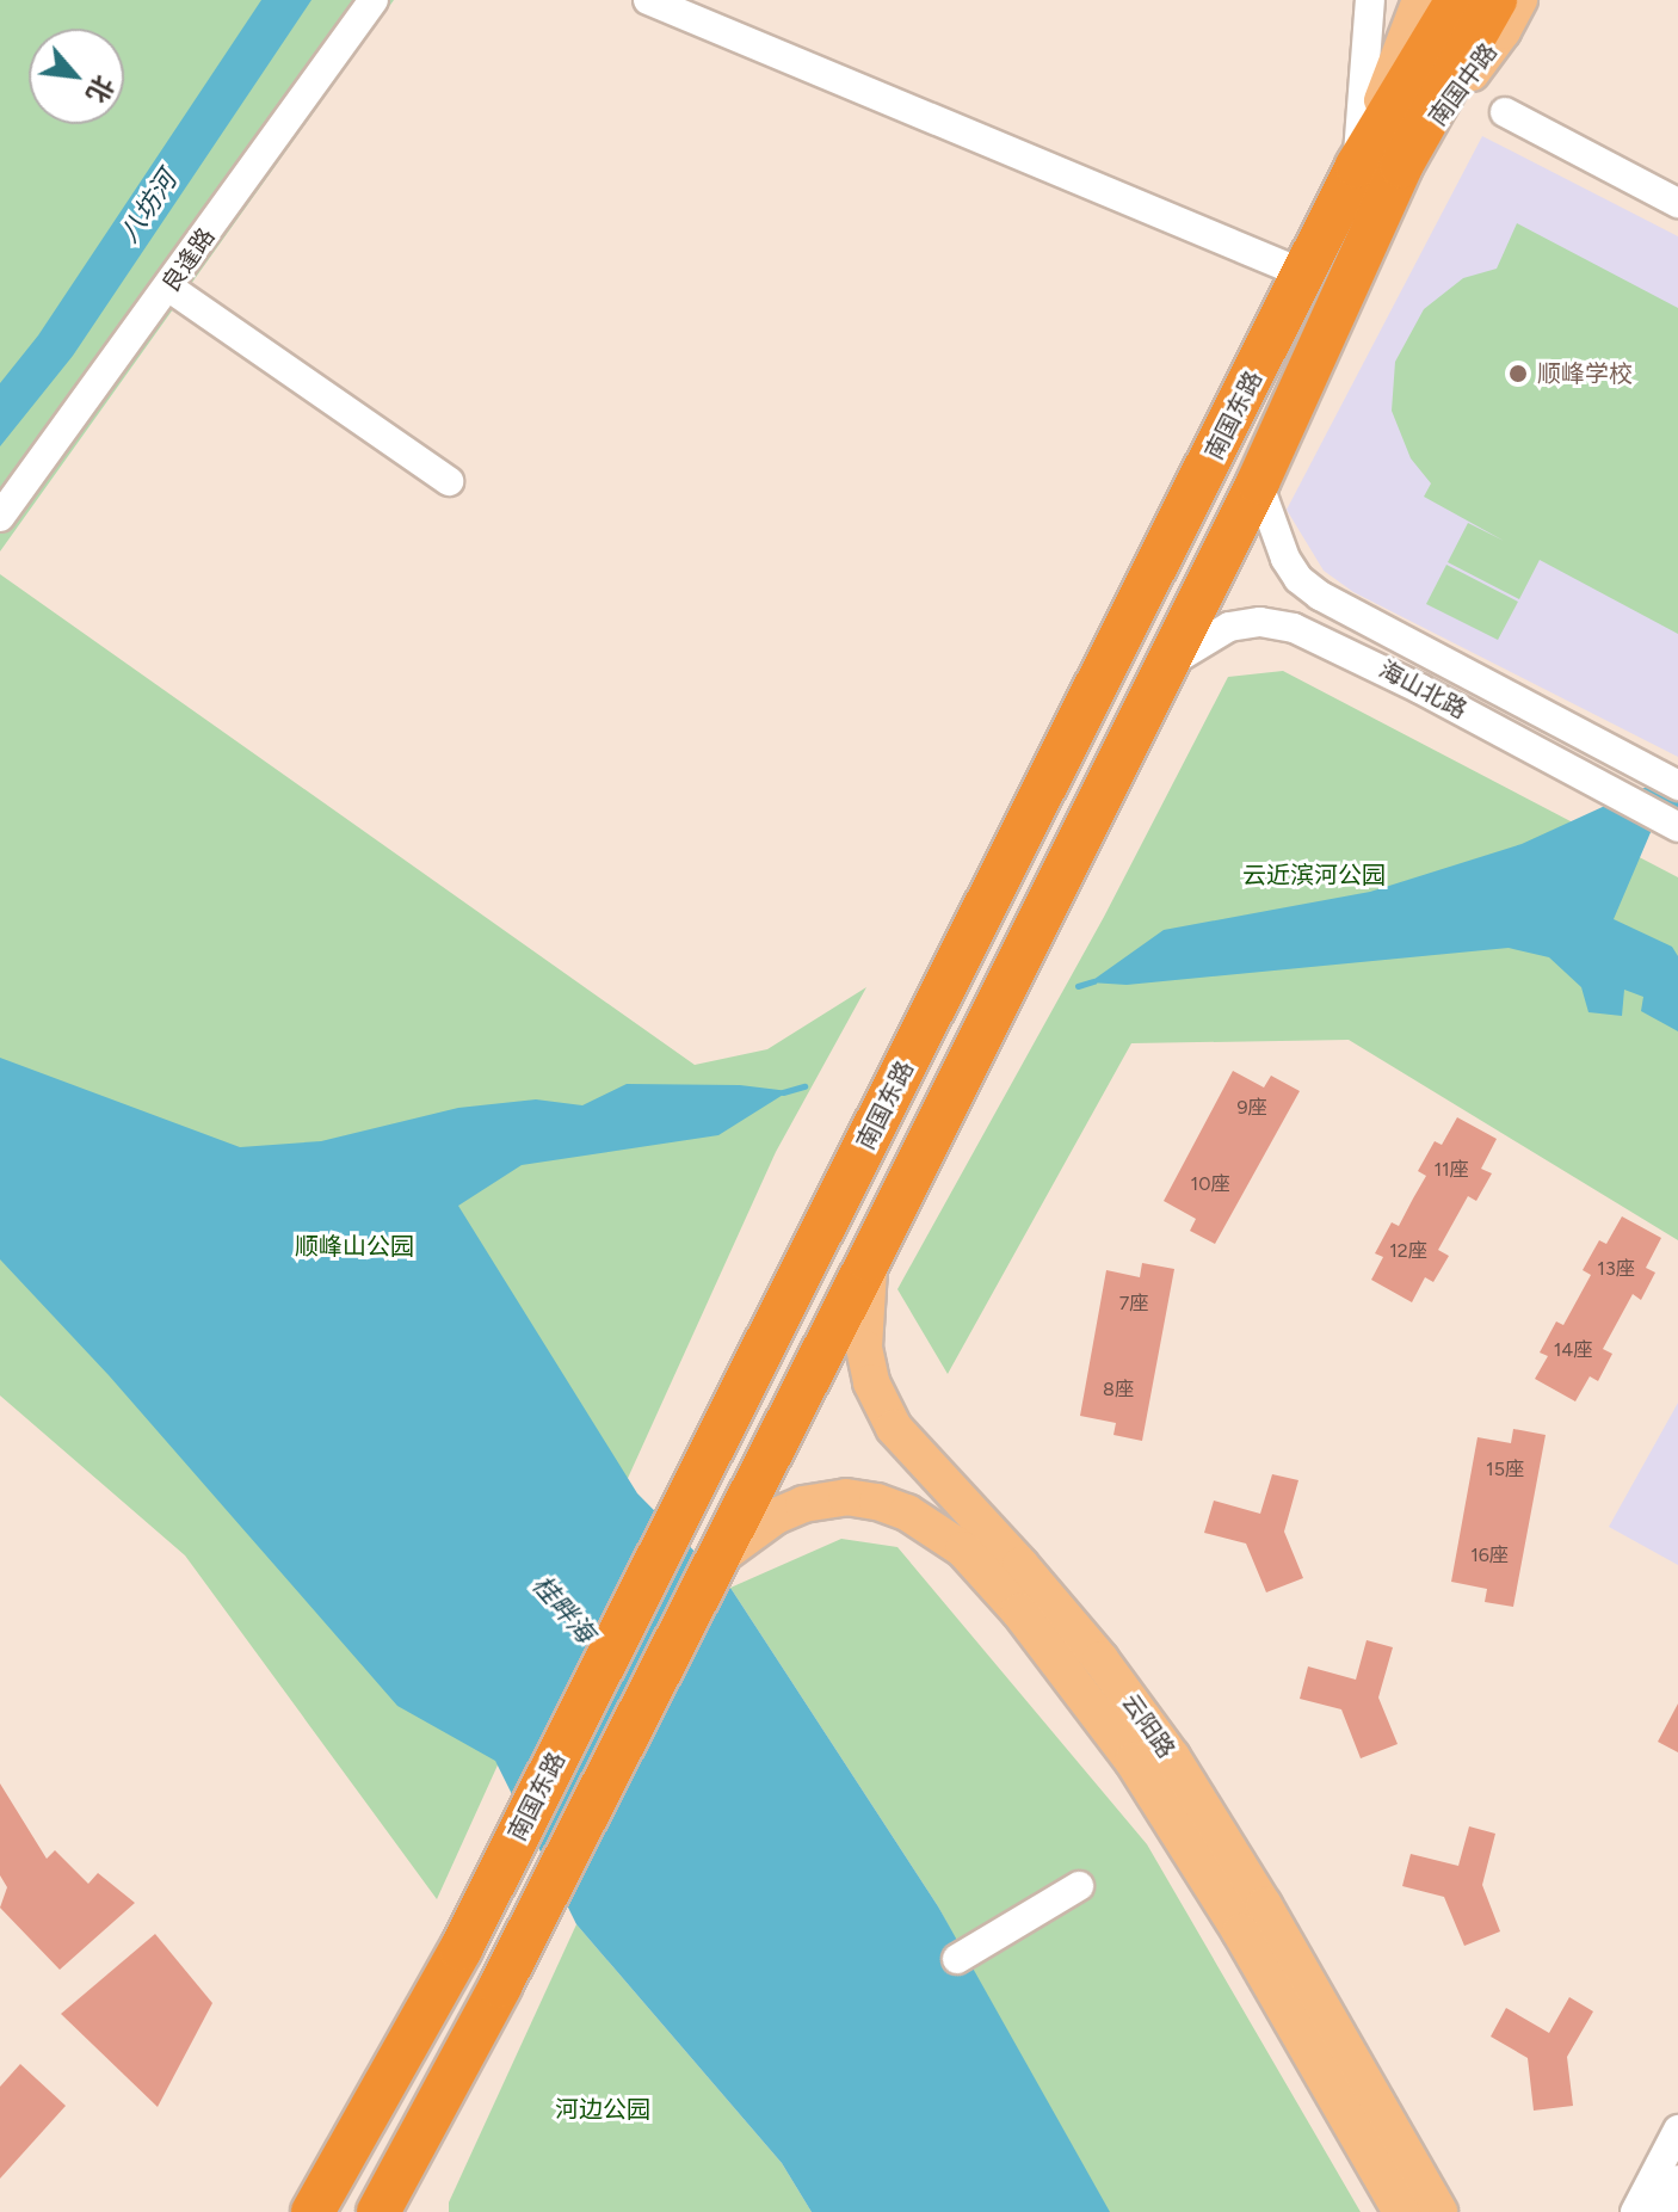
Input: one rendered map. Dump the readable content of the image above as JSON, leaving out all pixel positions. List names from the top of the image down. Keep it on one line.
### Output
{"streets":{"highway":["南国东路"],"main road":["南国中路","云阳路"],"street":["良逢路","海山北路"]},"crossings":[["南国中路","南国东路"],["南国东路","海山北路"],["南国东路","云阳路"]],"water":["八坊河","桂畔海"],"parks":["云近滨河公园","顺峰山公园","河边公园"],"places":["顺峰学校"],"house_numbers":["9座","11座","10座","12座","13座","7座","14座","8座","15座","16座"],"north":"bottom right"}
